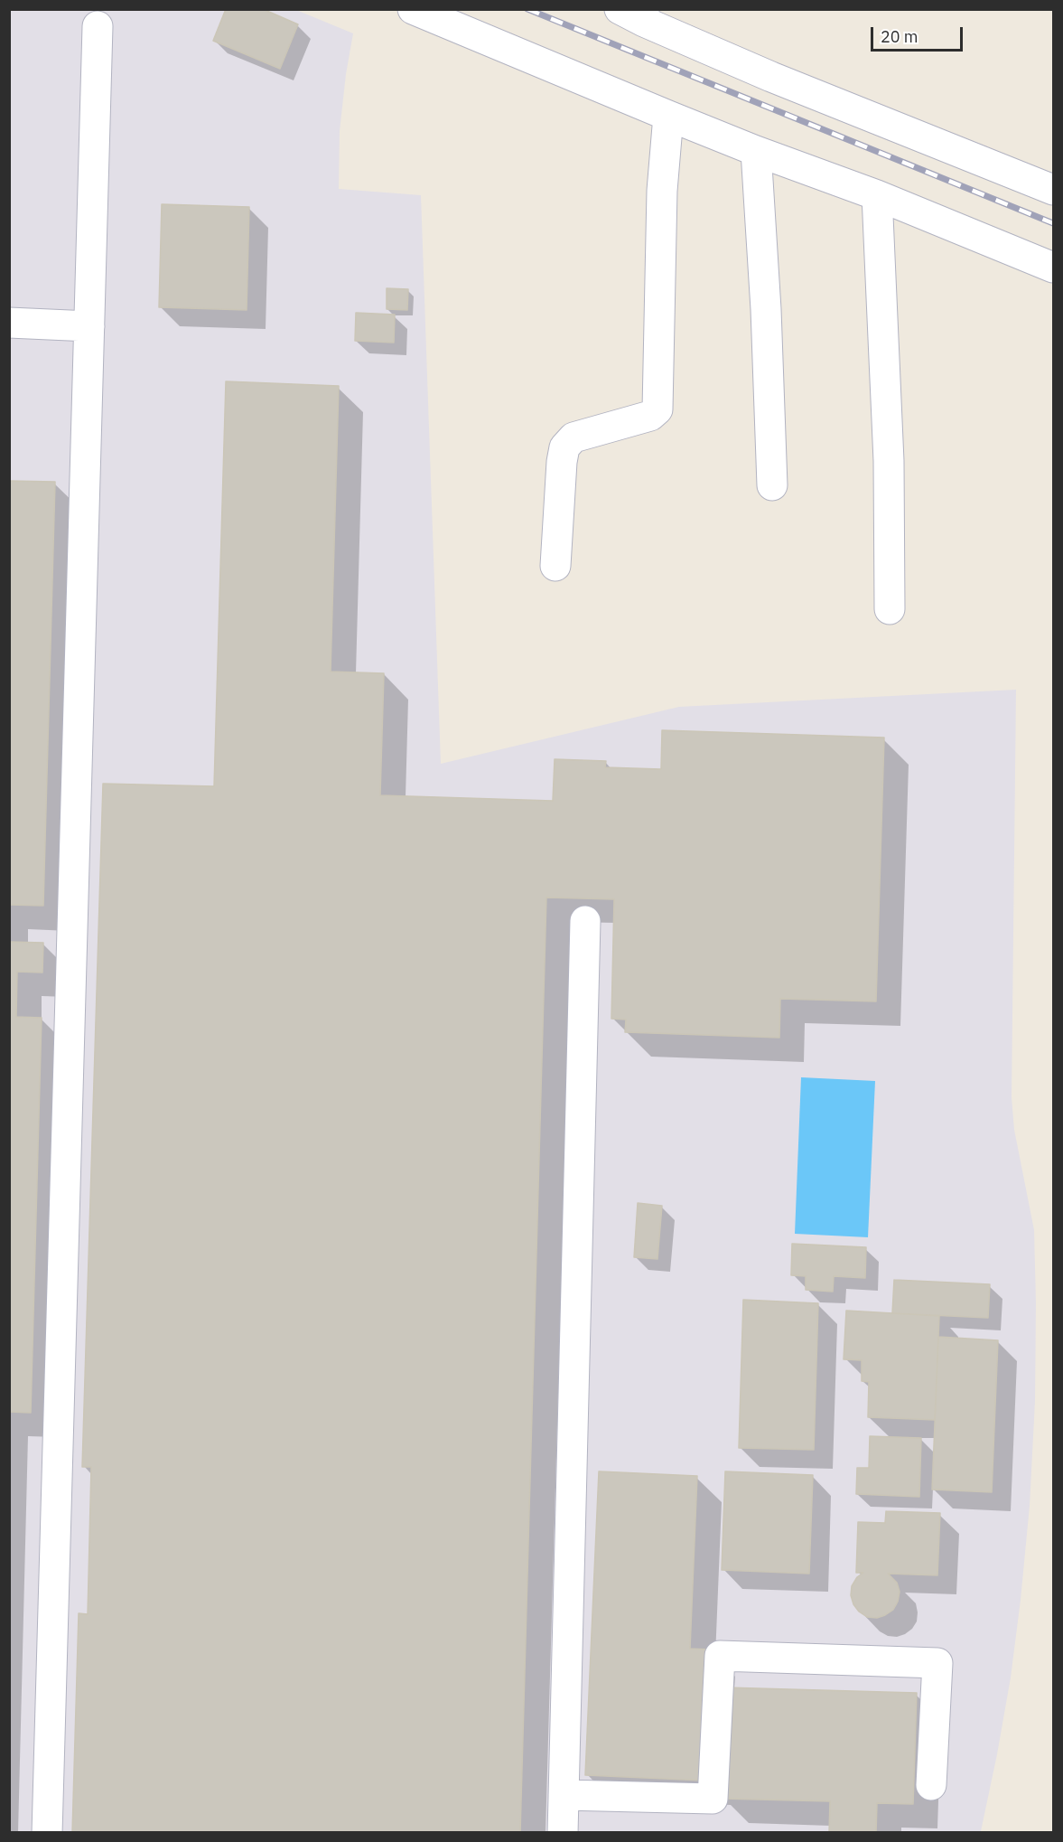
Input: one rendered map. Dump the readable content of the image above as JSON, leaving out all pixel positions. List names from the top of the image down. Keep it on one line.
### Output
{"scale_bar":"20 m"}
